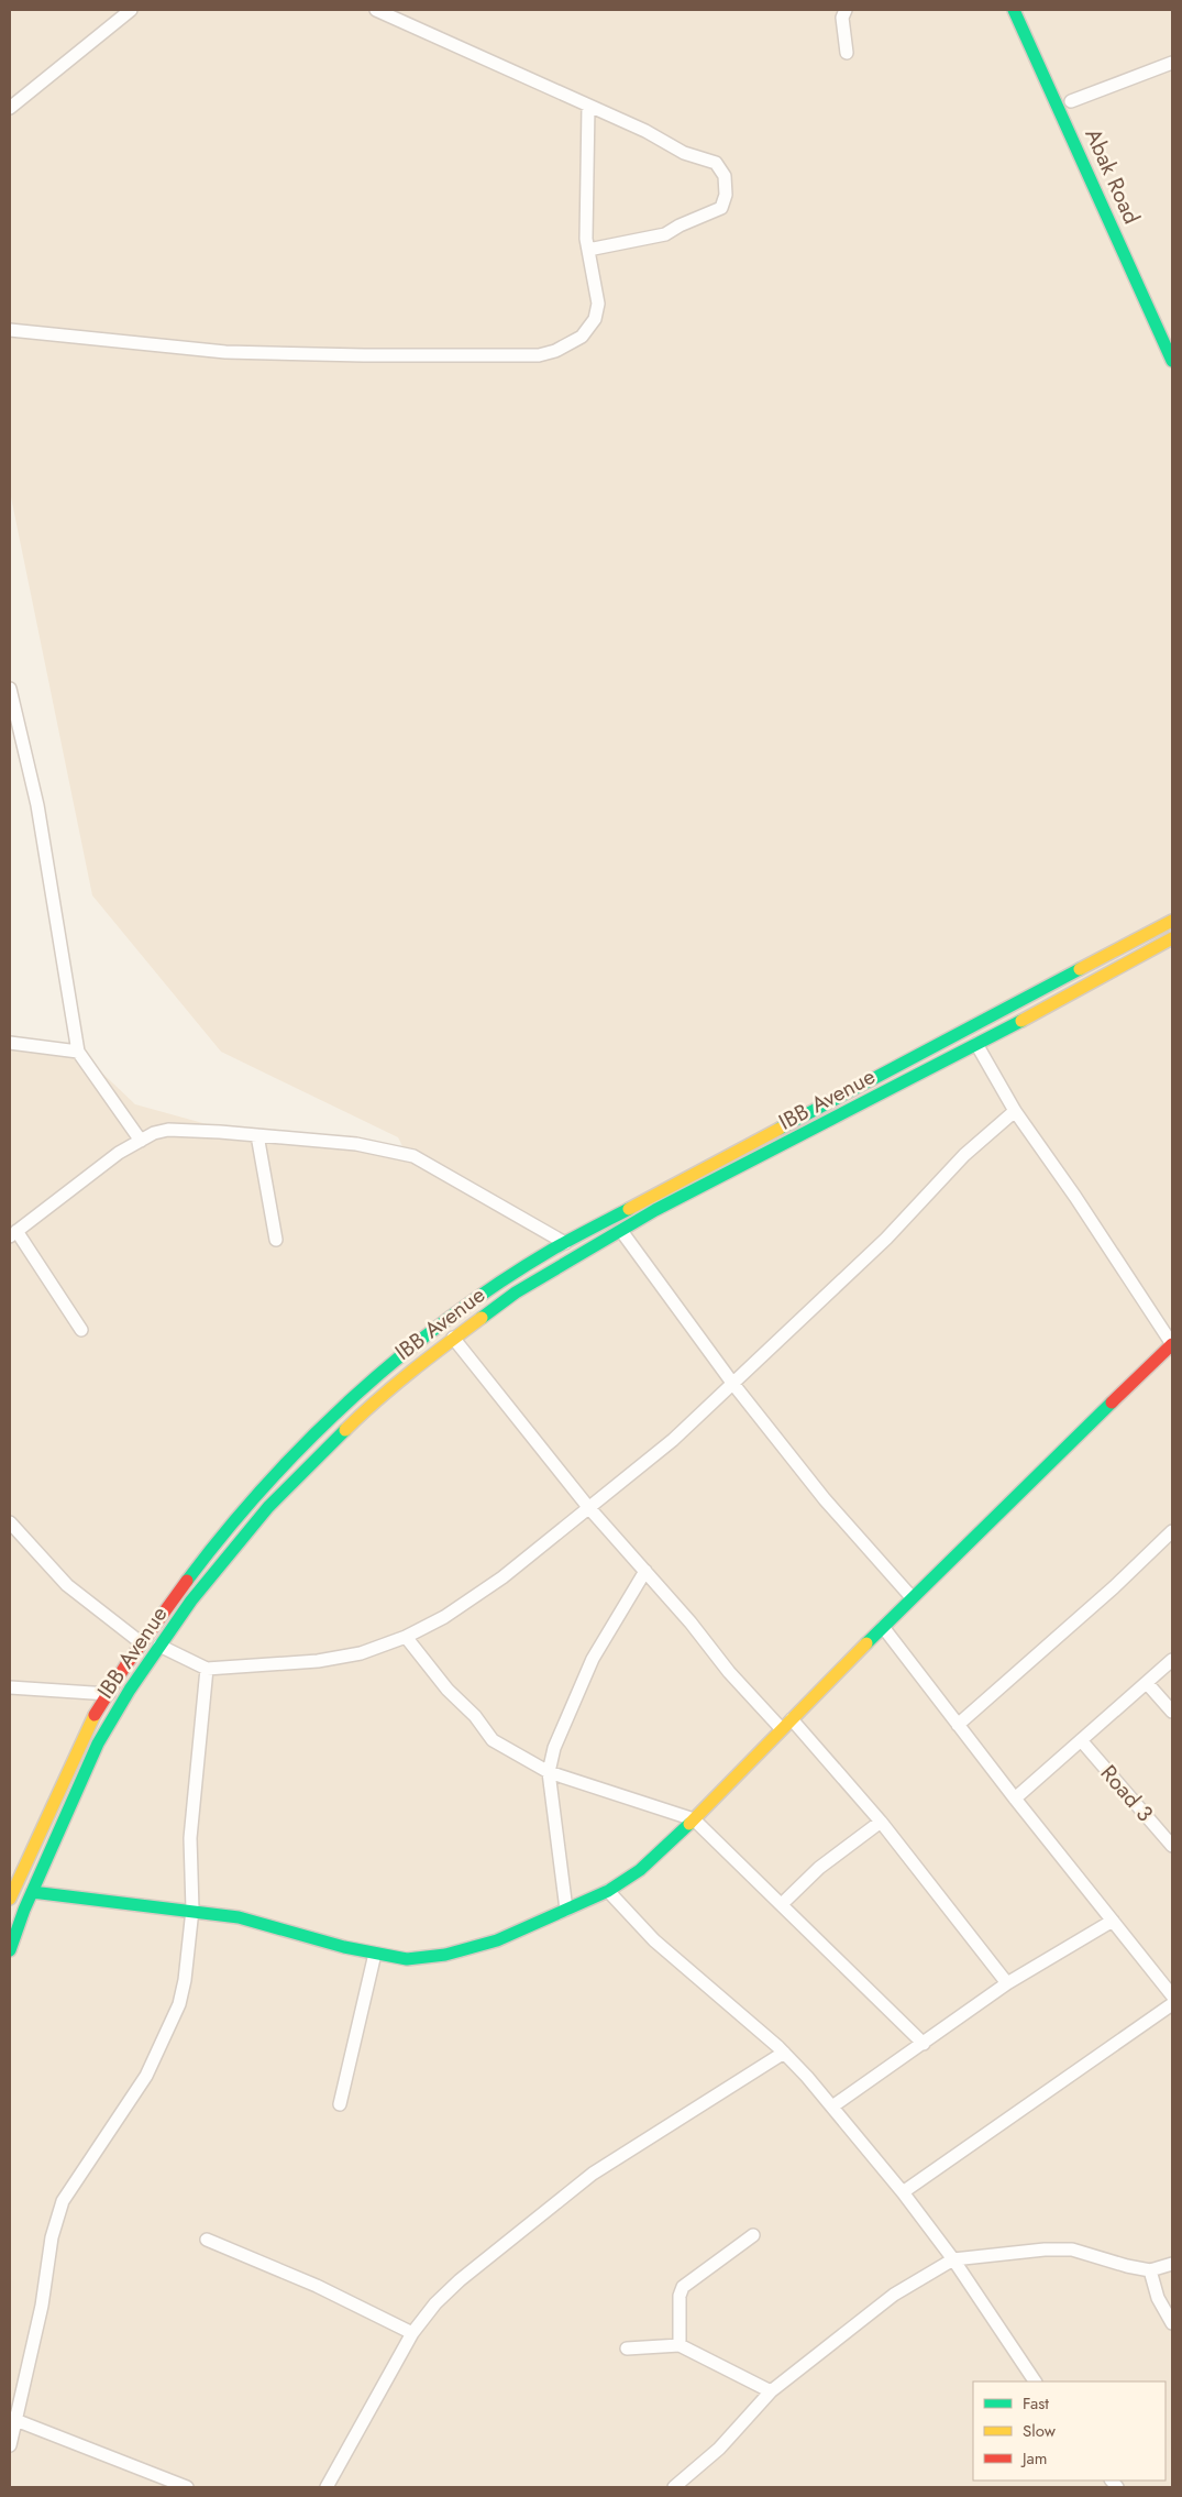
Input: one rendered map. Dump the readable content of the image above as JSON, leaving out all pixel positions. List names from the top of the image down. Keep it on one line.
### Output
{"streets":{"main road":["Abak Road","IBB Avenue"],"street":["Road 3"]},"legend":["Fast","Slow","Jam"]}
